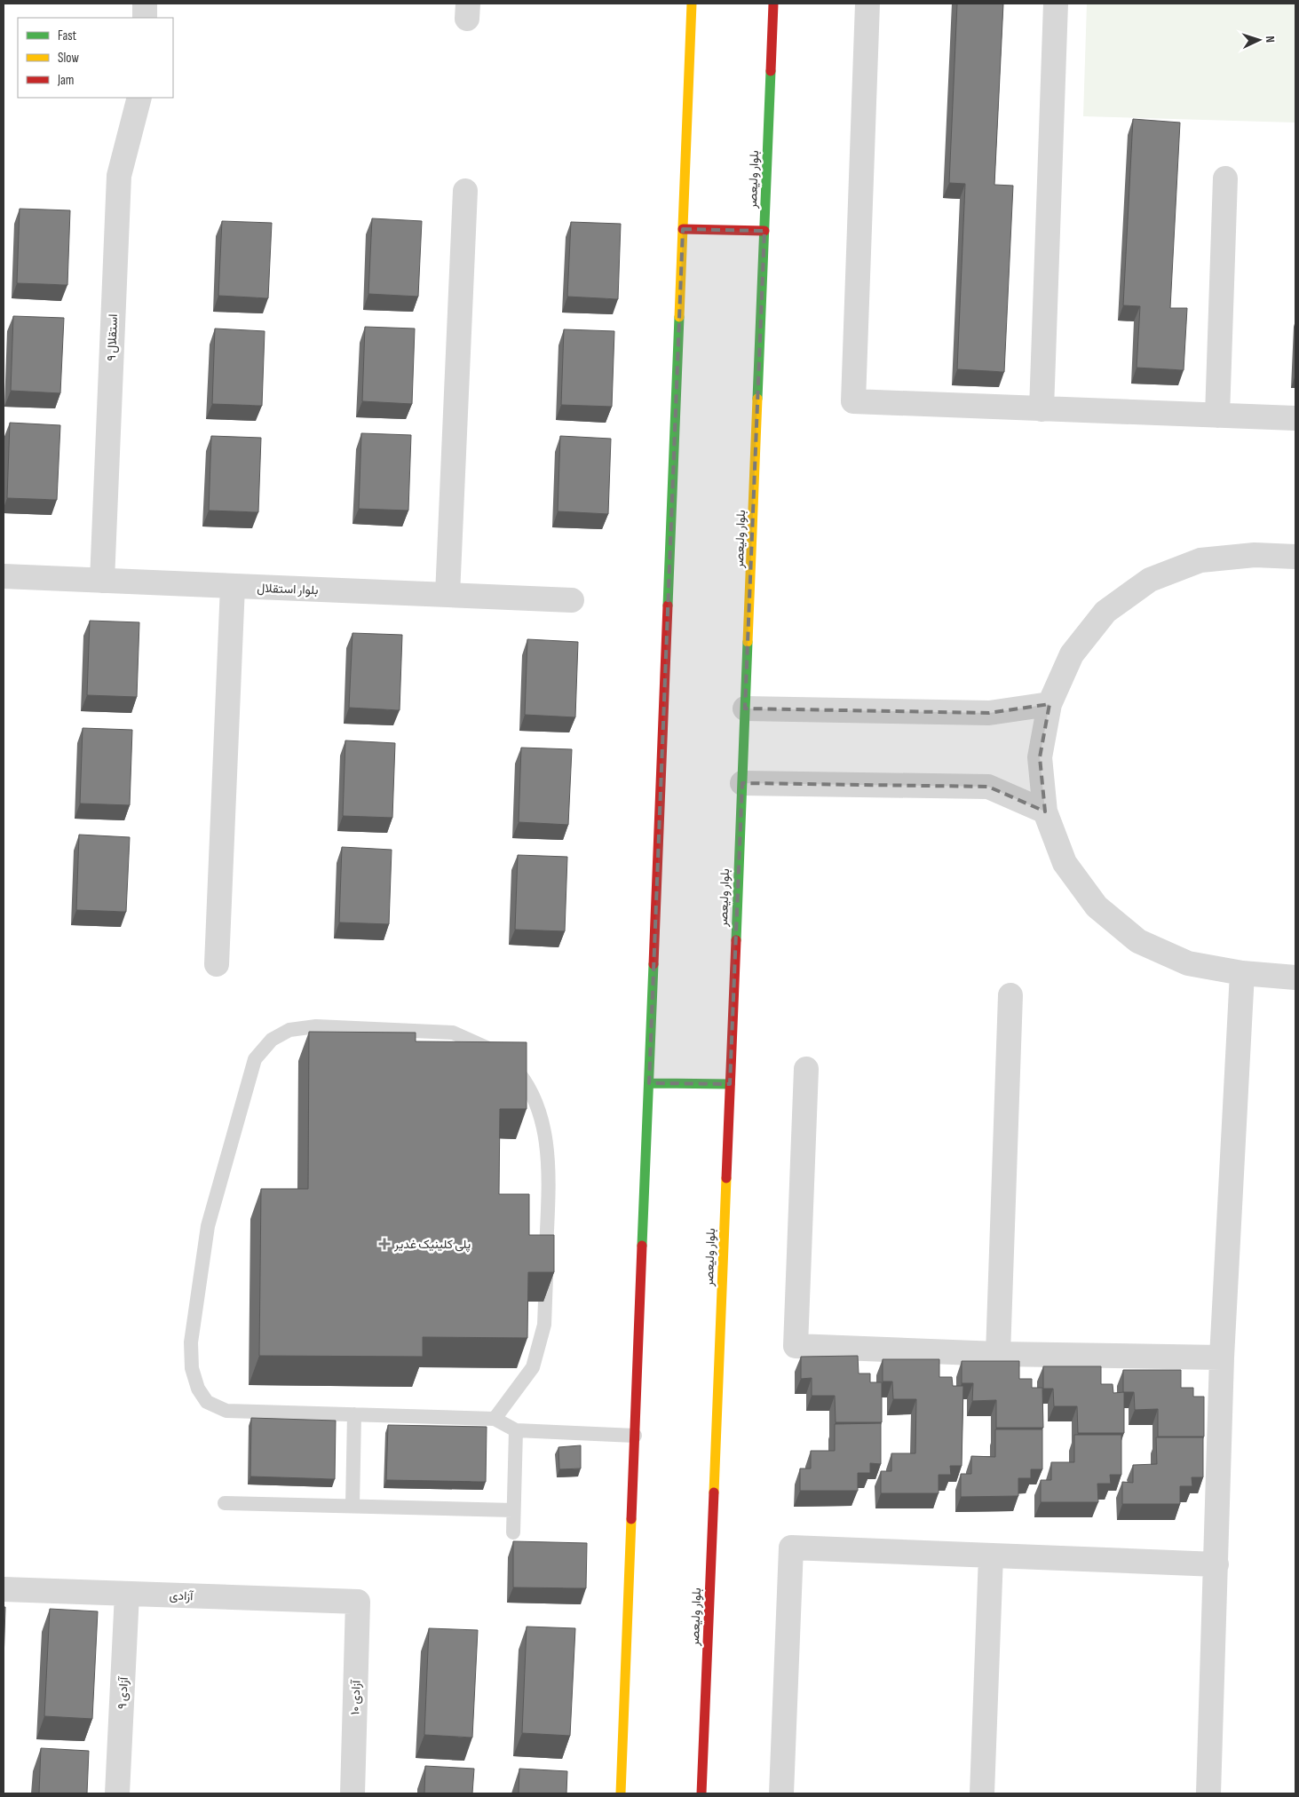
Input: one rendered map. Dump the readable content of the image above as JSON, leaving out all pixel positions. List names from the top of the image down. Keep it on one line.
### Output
{"streets":{"street":["بلوار ولیعصر","استقلال ۹","بلوار استقلال","آزادی","آزادی ۹","آزادی ۱۰"]},"crossings":[["استقلال ۹","بلوار استقلال"],["آزادی","آزادی ۹"],["آزادی","آزادی ۱۰"]],"places":{"health":["پلی کلینیک غدیر"]},"legend":["Fast","Slow","Jam"],"north":"right"}
